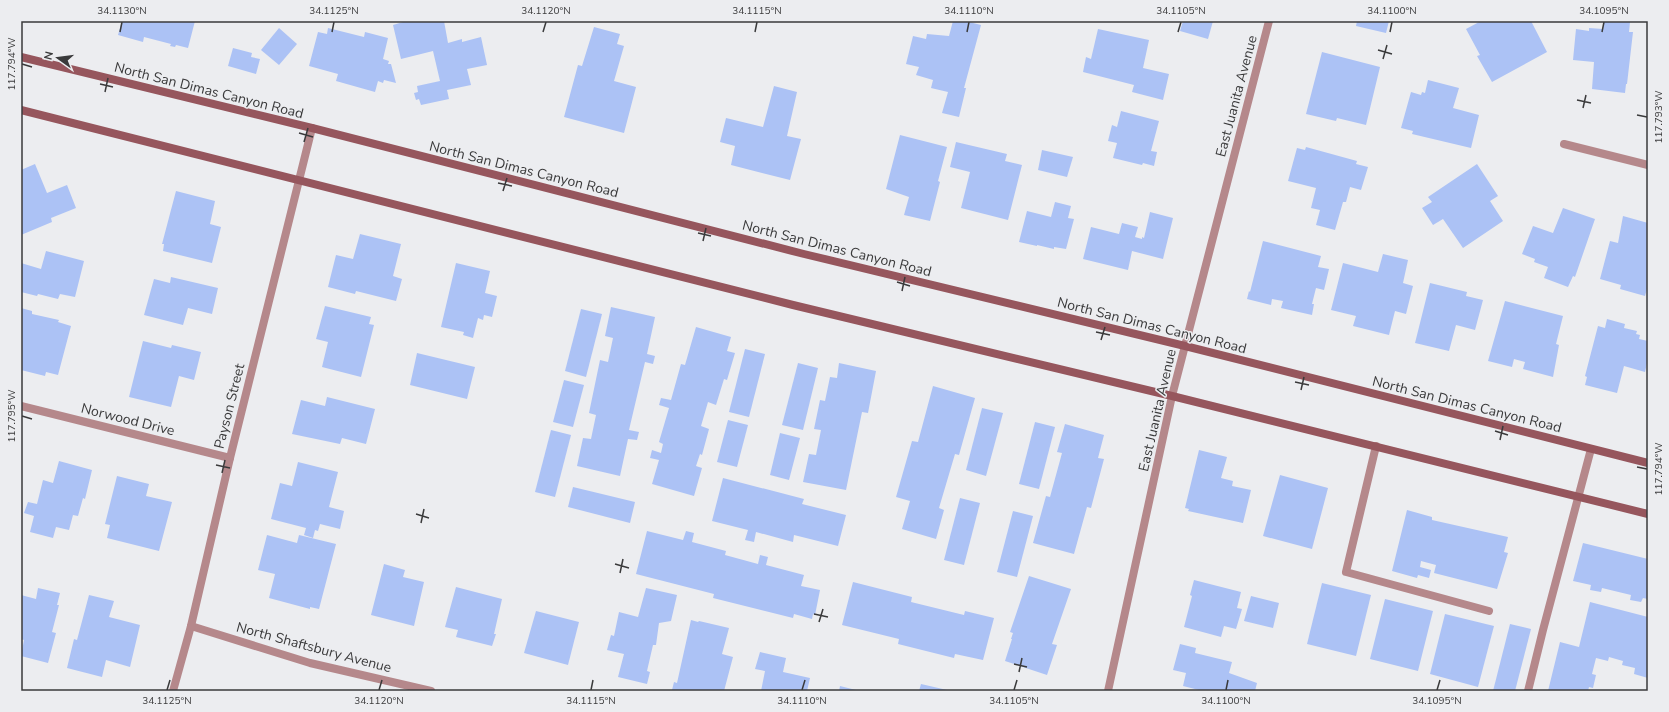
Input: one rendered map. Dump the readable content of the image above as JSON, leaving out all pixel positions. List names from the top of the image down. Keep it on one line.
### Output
{"streets":{"main road":["North San Dimas Canyon Road"],"street":["East Juanita Avenue","Payson Street","Norwood Drive","North Shaftsbury Avenue"]},"crossings":[["North San Dimas Canyon Road","East Juanita Avenue"],["North San Dimas Canyon Road","Payson Street"],["Payson Street","Norwood Drive"],["Payson Street","North Shaftsbury Avenue"]],"north":"left","coordinates":["34.1130°N","34.1125°N","34.1120°N","34.1115°N","34.1110°N","34.1105°N","34.1100°N","34.1095°N","117.794°W","117.793°W","117.795°W"]}
